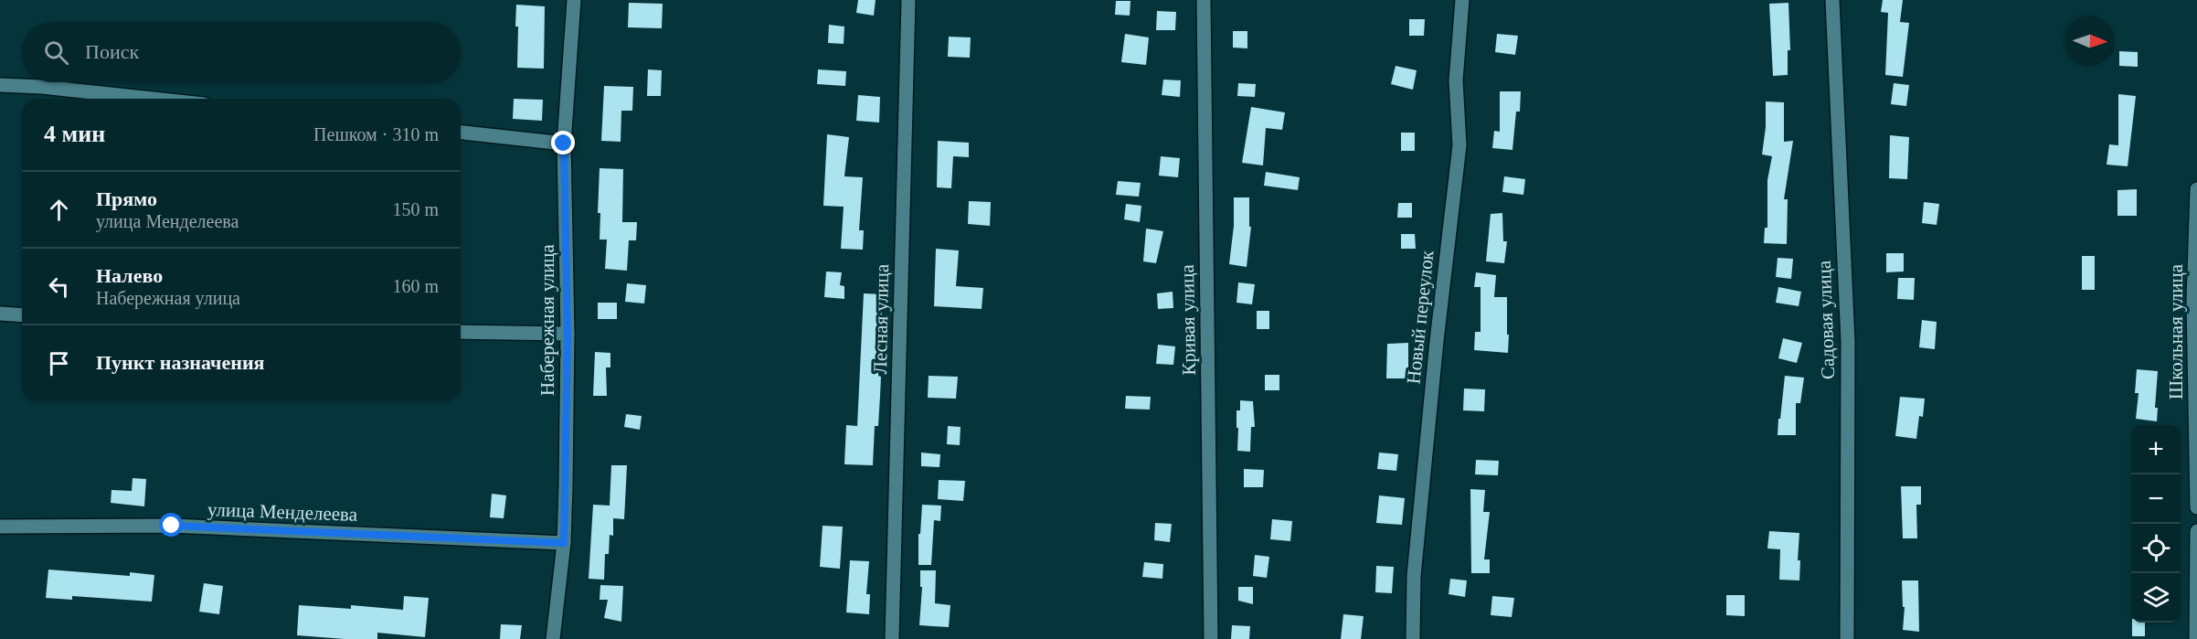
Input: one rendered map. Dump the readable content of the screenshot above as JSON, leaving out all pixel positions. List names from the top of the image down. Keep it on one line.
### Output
{"streets":{"street":["Новый переулок","Лесная улица","Набережная улица","Кривая улица","Садовая улица","Школьная улица","улица Менделеева"]},"crossings":[["Набережная улица","улица Менделеева"]],"north":"right","page":{"search":"Поиск","heading":["4 мин","Пешком · 310 m"],"list":[["Прямо","улица Менделеева","150 m"],["Налево","Набережная улица","160 m"],"Пункт назначения"],"map_buttons":["+","−"]}}
